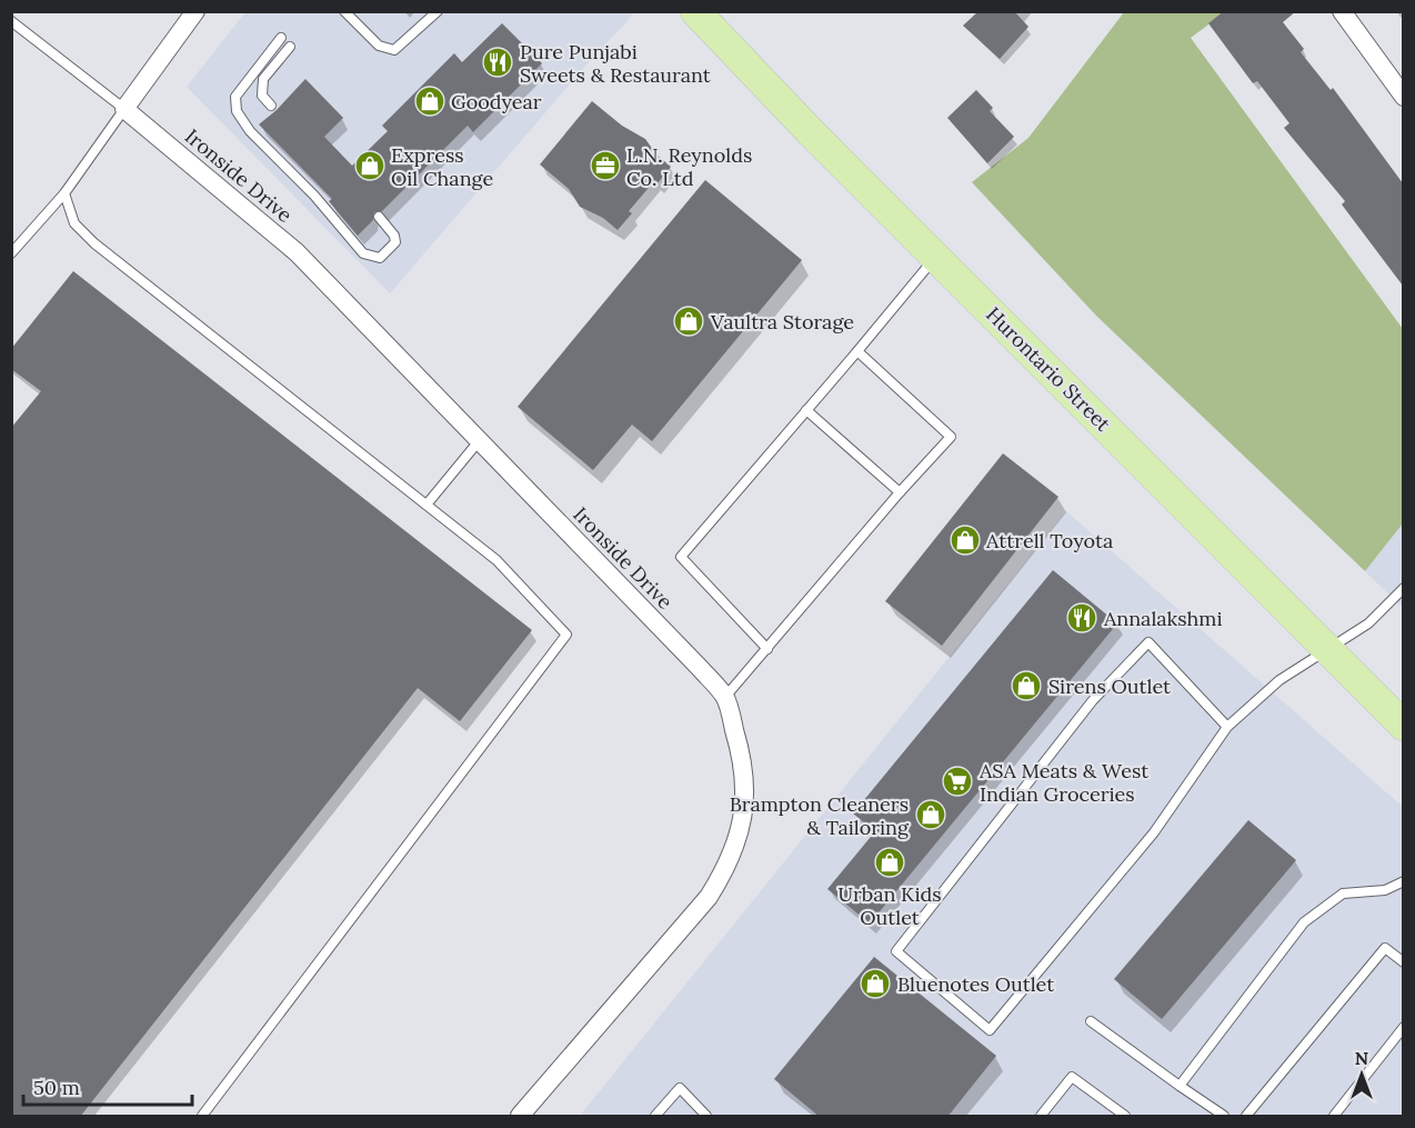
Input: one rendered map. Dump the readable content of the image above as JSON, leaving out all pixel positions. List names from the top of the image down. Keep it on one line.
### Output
{"streets":{"main road":["Hurontario Street"],"street":["Ironside Drive"]},"places":{"restaurant":["Pure Punjabi Sweets & Restaurant","Annalakshmi"],"shop":["Goodyear","Express Oil Change","Vaultra Storage","Attrell Toyota","Sirens Outlet","Brampton Cleaners & Tailoring","Urban Kids Outlet","Bluenotes Outlet"],"office":["L.N. Reynolds Co. Ltd"],"supermarket":["ASA Meats & West Indian Groceries"]},"scale_bar":"50 m","north":"top"}
